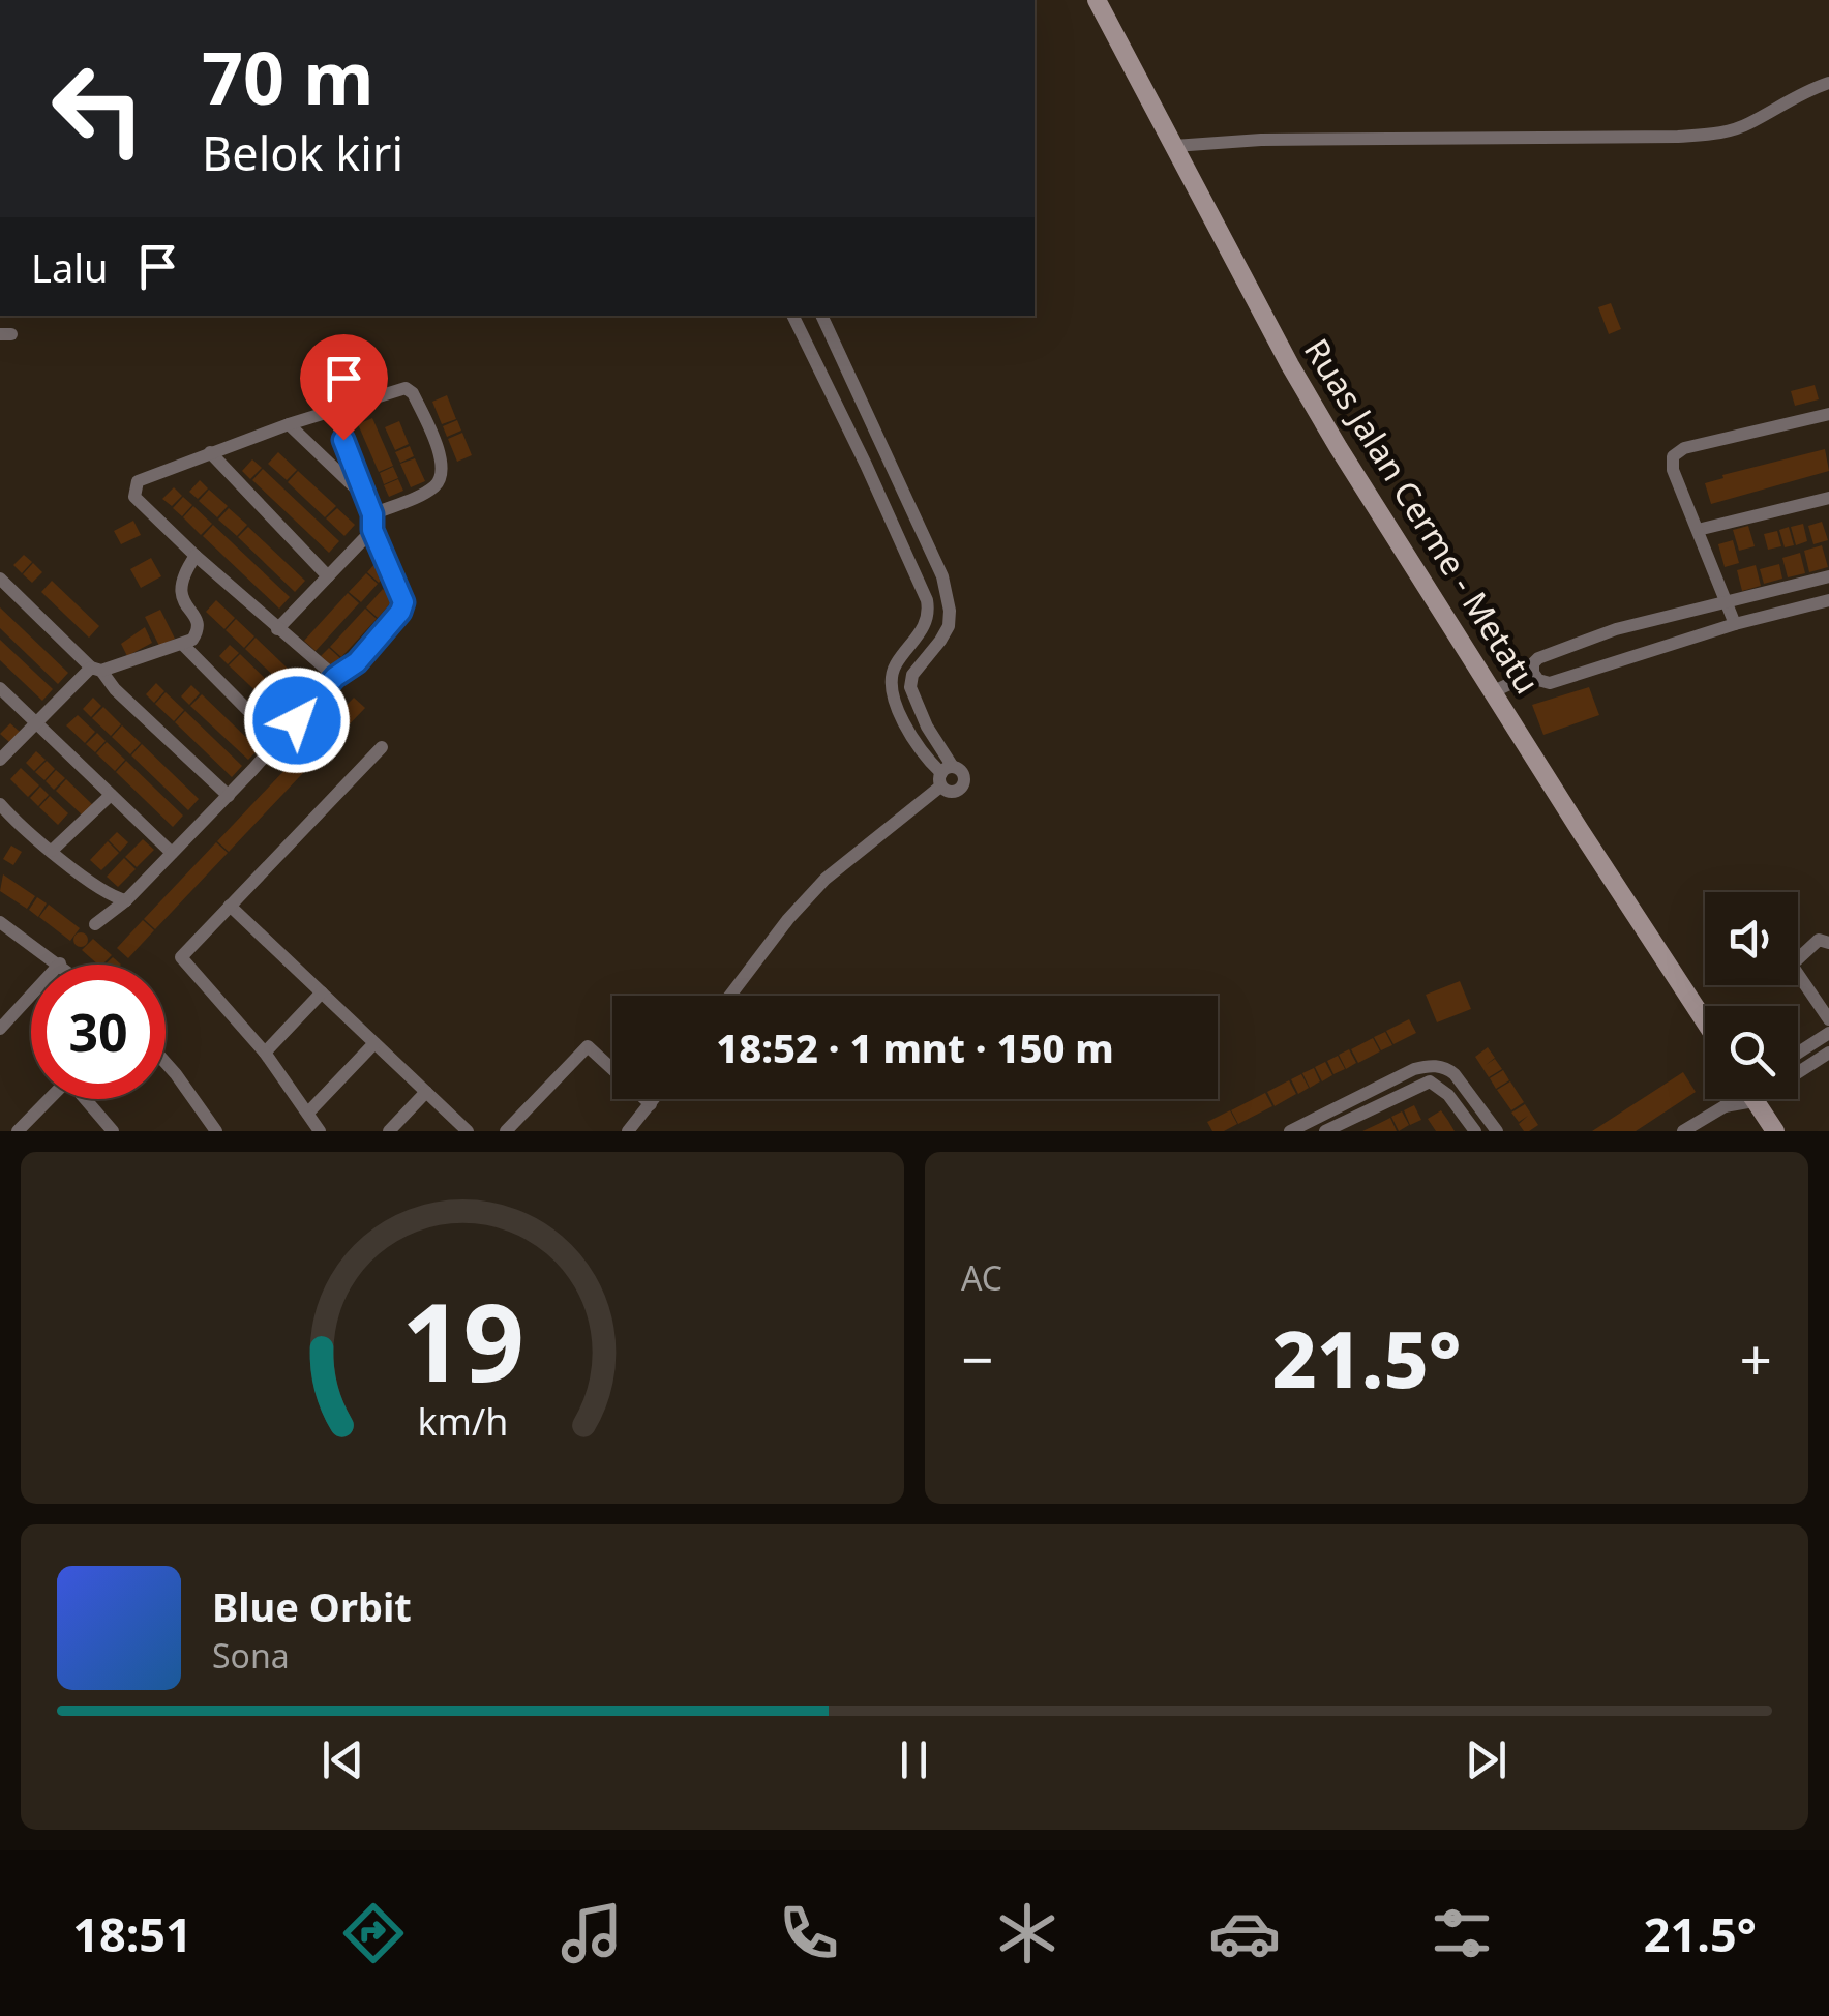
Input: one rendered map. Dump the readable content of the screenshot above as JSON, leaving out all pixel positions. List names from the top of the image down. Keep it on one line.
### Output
{"streets":{"main road":["Ruas Jalan Cerme - Metatu"]},"page":{"turn":["70 m","Belok kiri"],"then":"Lalu","limit":"30","trip":"18:52 · 1 mnt · 150 m","tile":"AC","heat":["−","21.5°","+"],"song":["Blue Orbit","Sona"],"tabs":["18:51","21.5°"],"gauge":["19","km/h"]}}
